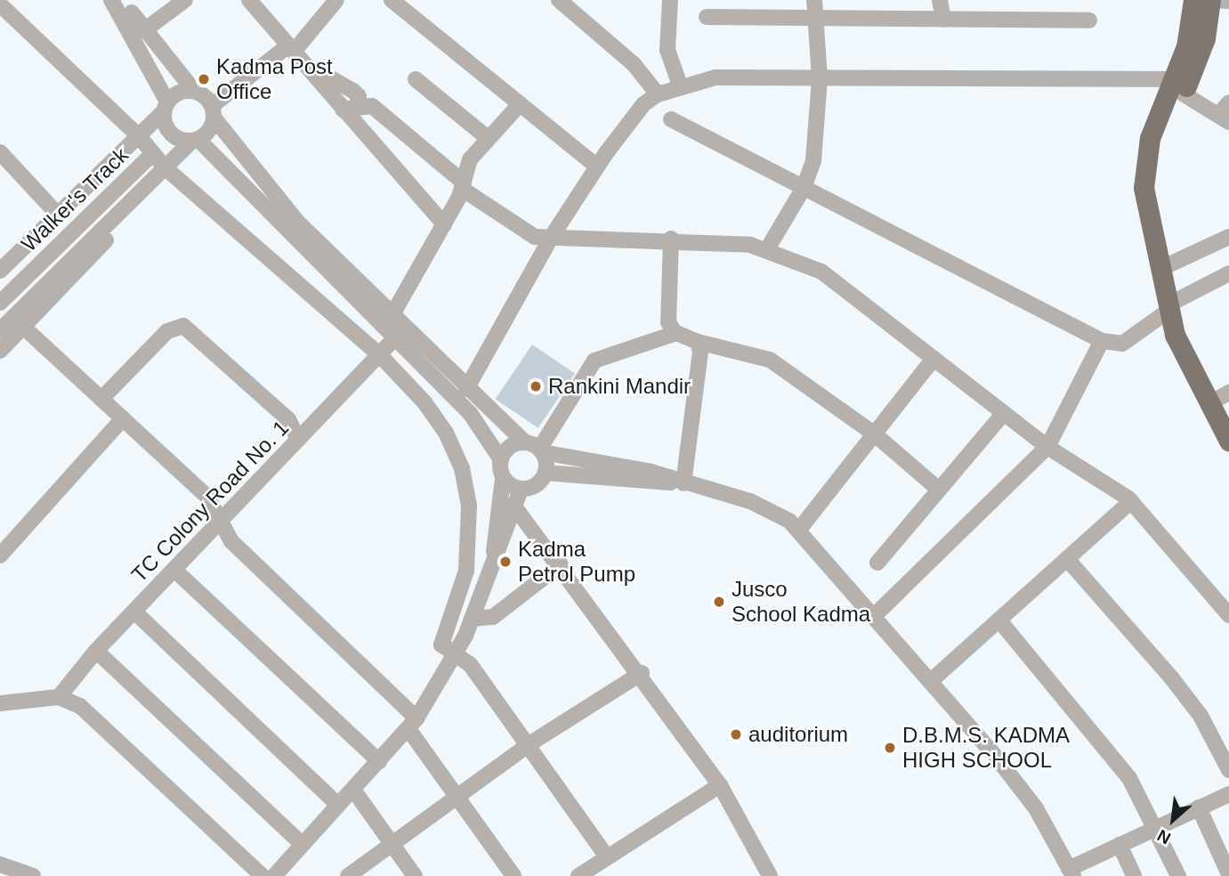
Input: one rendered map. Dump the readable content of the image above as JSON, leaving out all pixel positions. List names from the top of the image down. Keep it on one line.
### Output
{"streets":{"street":["Walker's Track","TC Colony Road No. 1"]},"places":["Kadma Post Office","Rankini Mandir","Kadma Petrol Pump","Jusco School Kadma","auditorium","D.B.M.S. KADMA HIGH SCHOOL"],"north":"bottom left"}
